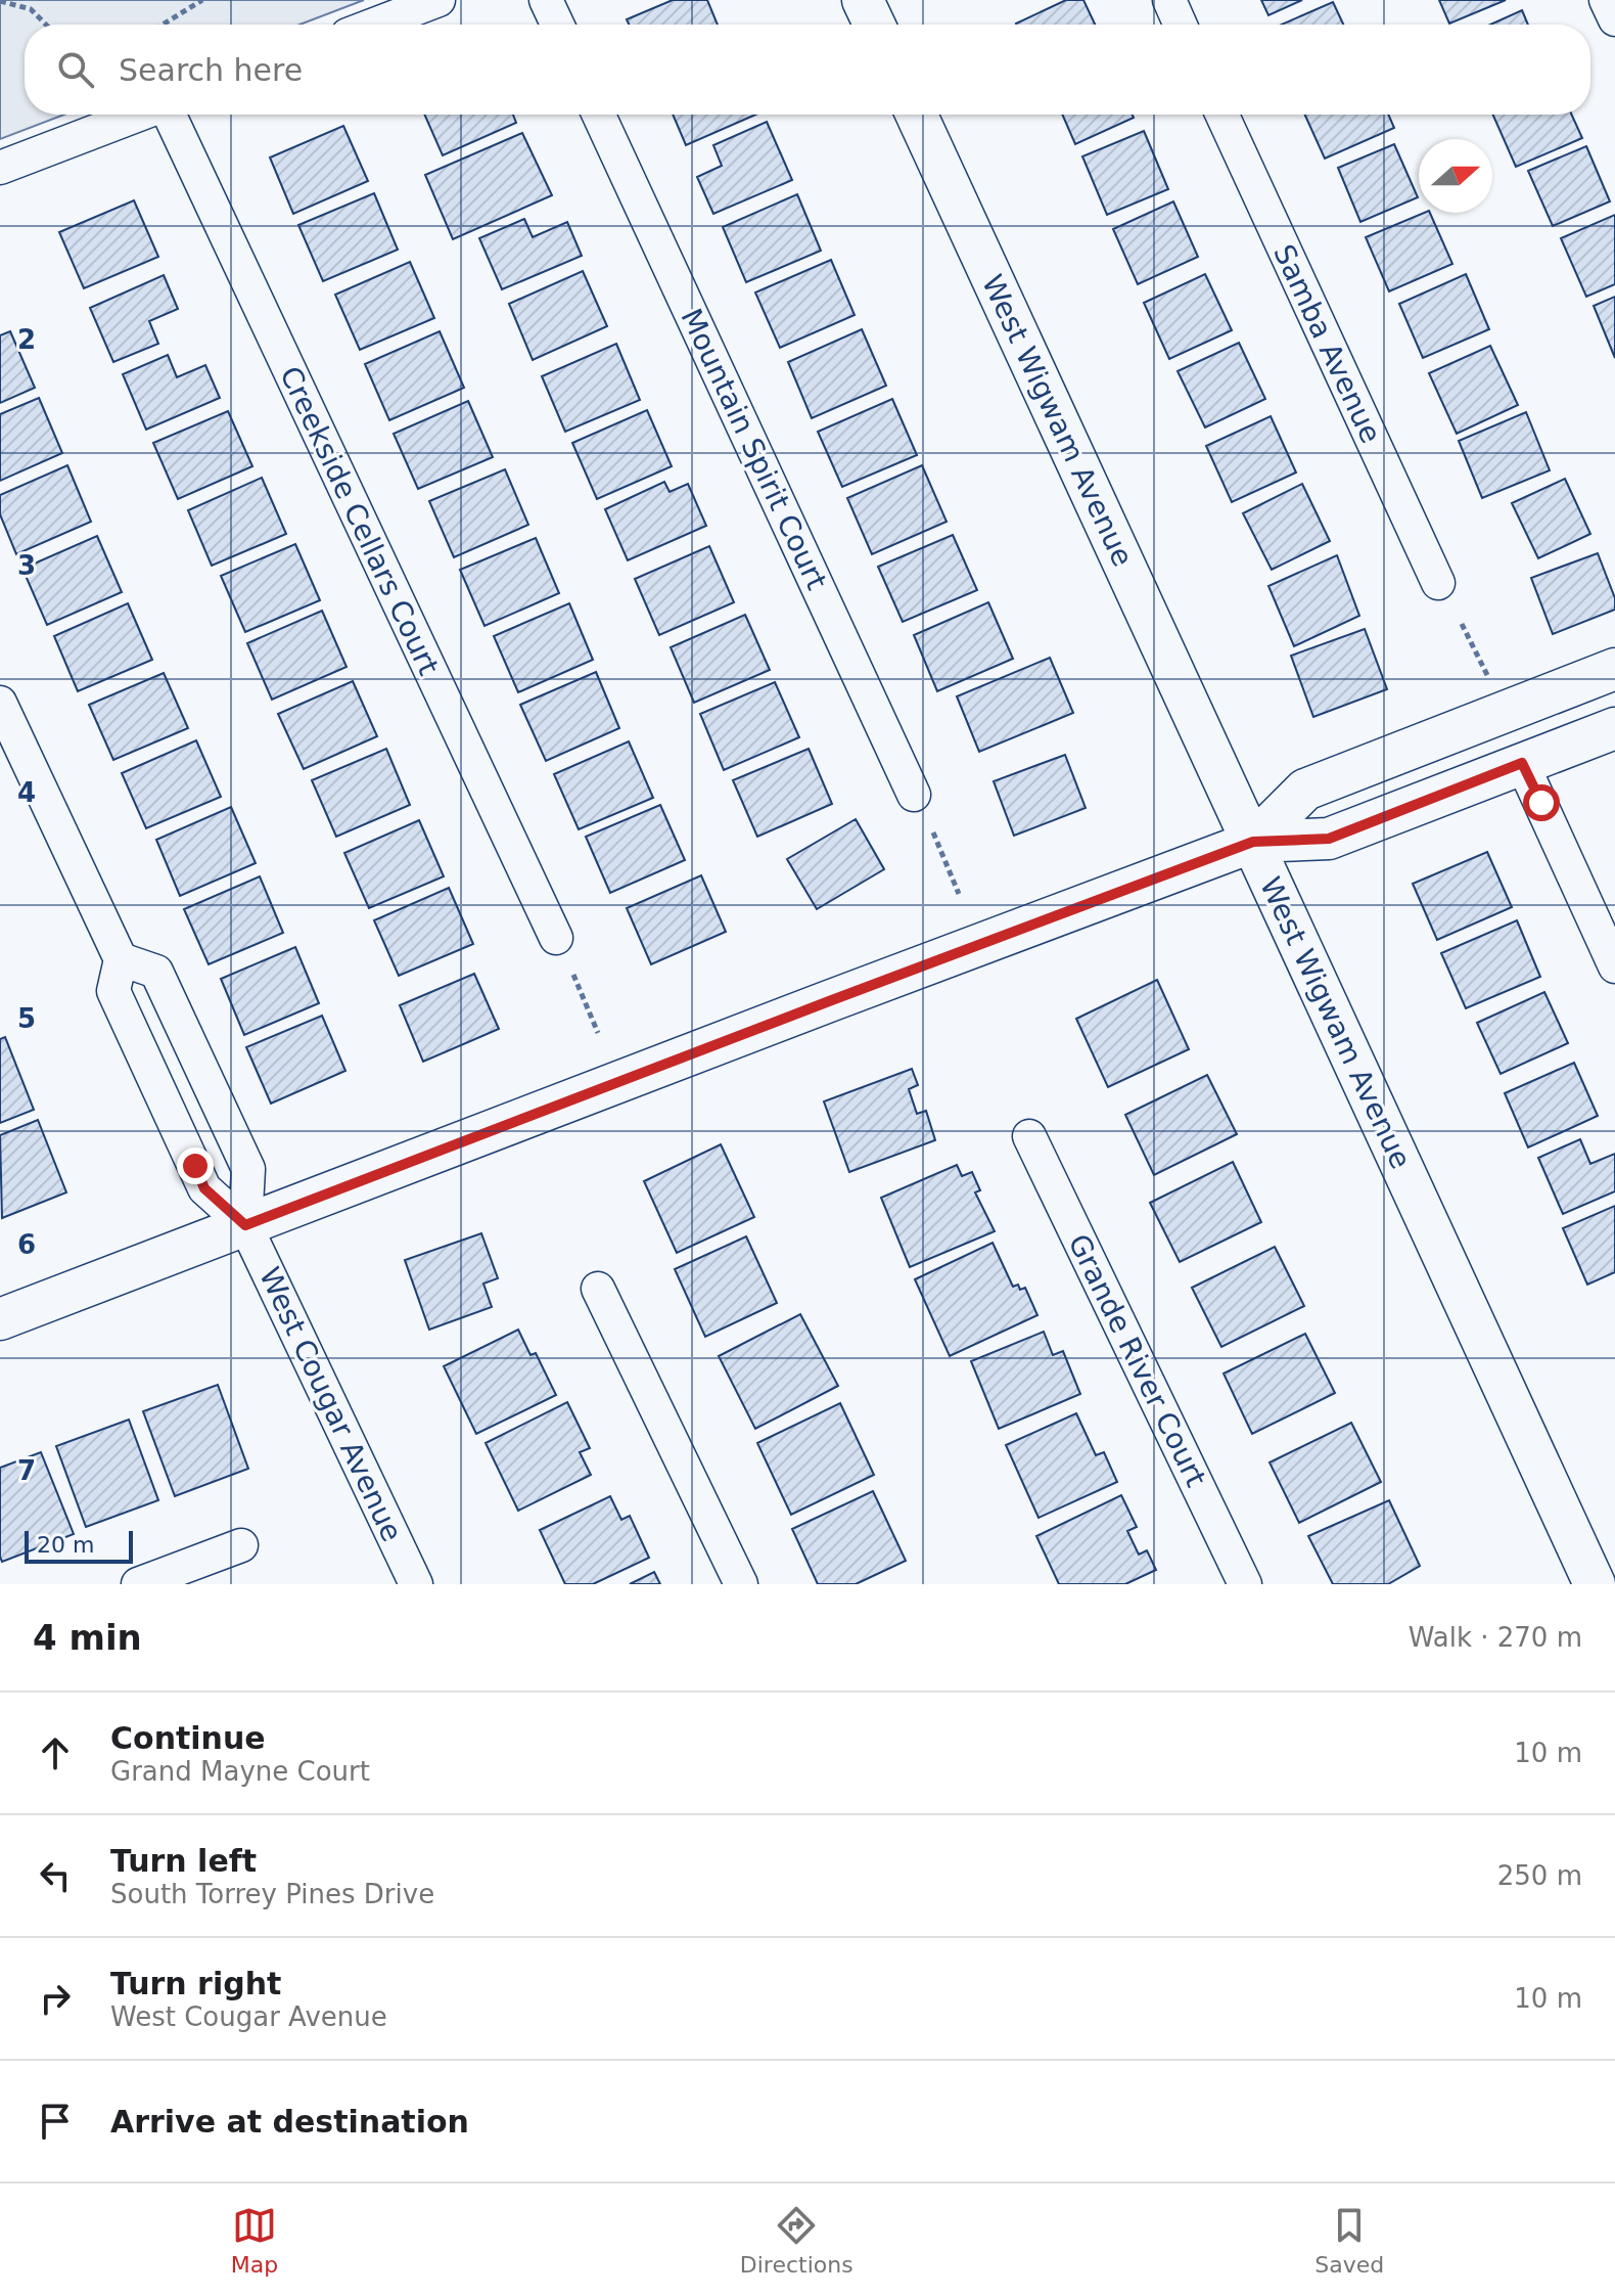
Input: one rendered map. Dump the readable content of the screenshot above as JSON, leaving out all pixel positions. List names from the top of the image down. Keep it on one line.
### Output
{"streets":{"street":["Samba Avenue","West Wigwam Avenue","Mountain Spirit Court","Creekside Cellars Court","Grande River Court","West Cougar Avenue"]},"scale_bar":"20 m","north":"right","page":{"search":"Search here","scale":"20 m","heading":["4 min","Walk · 270 m"],"list":[["Continue","Grand Mayne Court","10 m"],["Turn left","South Torrey Pines Drive","250 m"],["Turn right","West Cougar Avenue","10 m"],"Arrive at destination"],"nav":["Map","Directions","Saved"]},"grid":{"rows":["2","3","4","5","6","7"]}}
